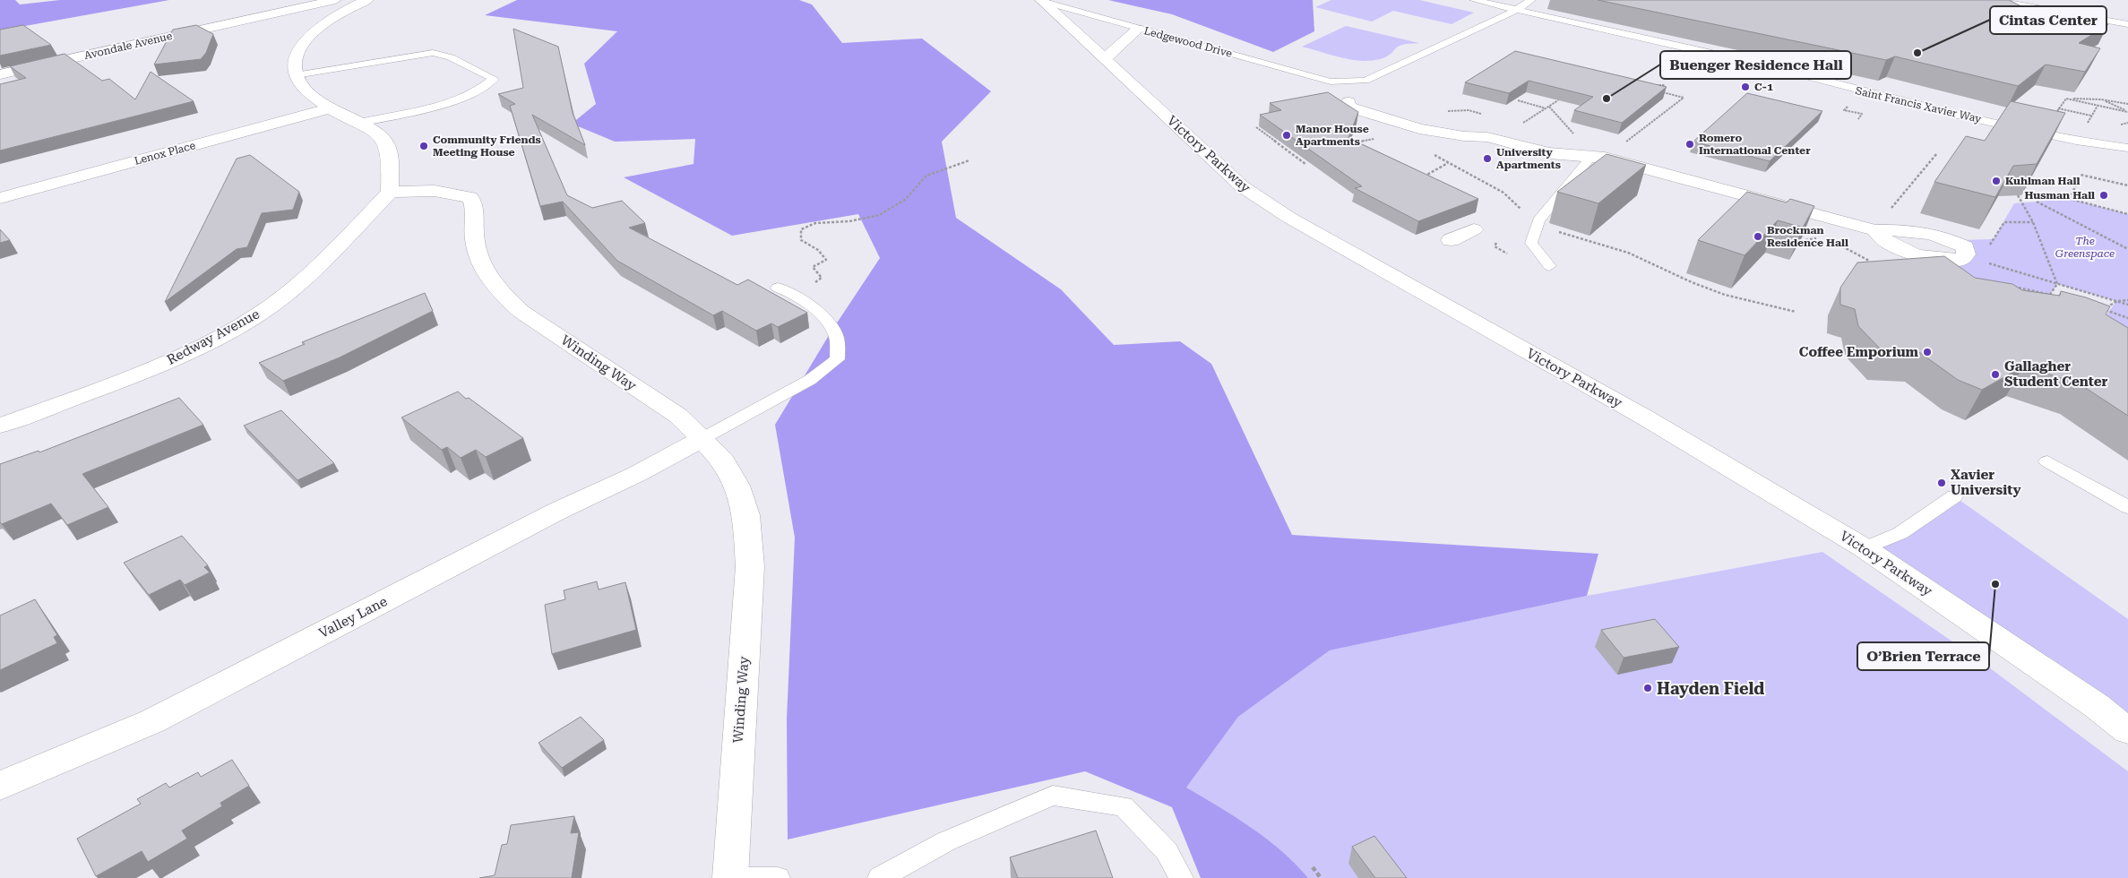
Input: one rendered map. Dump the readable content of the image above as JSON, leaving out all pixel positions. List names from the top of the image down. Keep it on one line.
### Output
{"streets":{"street":["Avondale Avenue","Lenox Place","Victory Parkway","Redway Avenue","Winding Way","Valley Lane"],"lane":["Ledgewood Drive","Saint Francis Xavier Way"]},"crossings":[["Ledgewood Drive","Victory Parkway"],["Redway Avenue","Winding Way"],["Winding Way","Valley Lane"]],"parks":["The Greenspace"],"places":["Cintas Center","C-1","Buenger Residence Hall","Manor House Apartments","Romero International Center","Community Friends Meeting House","University Apartments","Kuhlman Hall","Husman Hall","Brockman Residence Hall","Coffee Emporium","Gallagher Student Center","Xavier University","O’Brien Terrace","Hayden Field"]}
